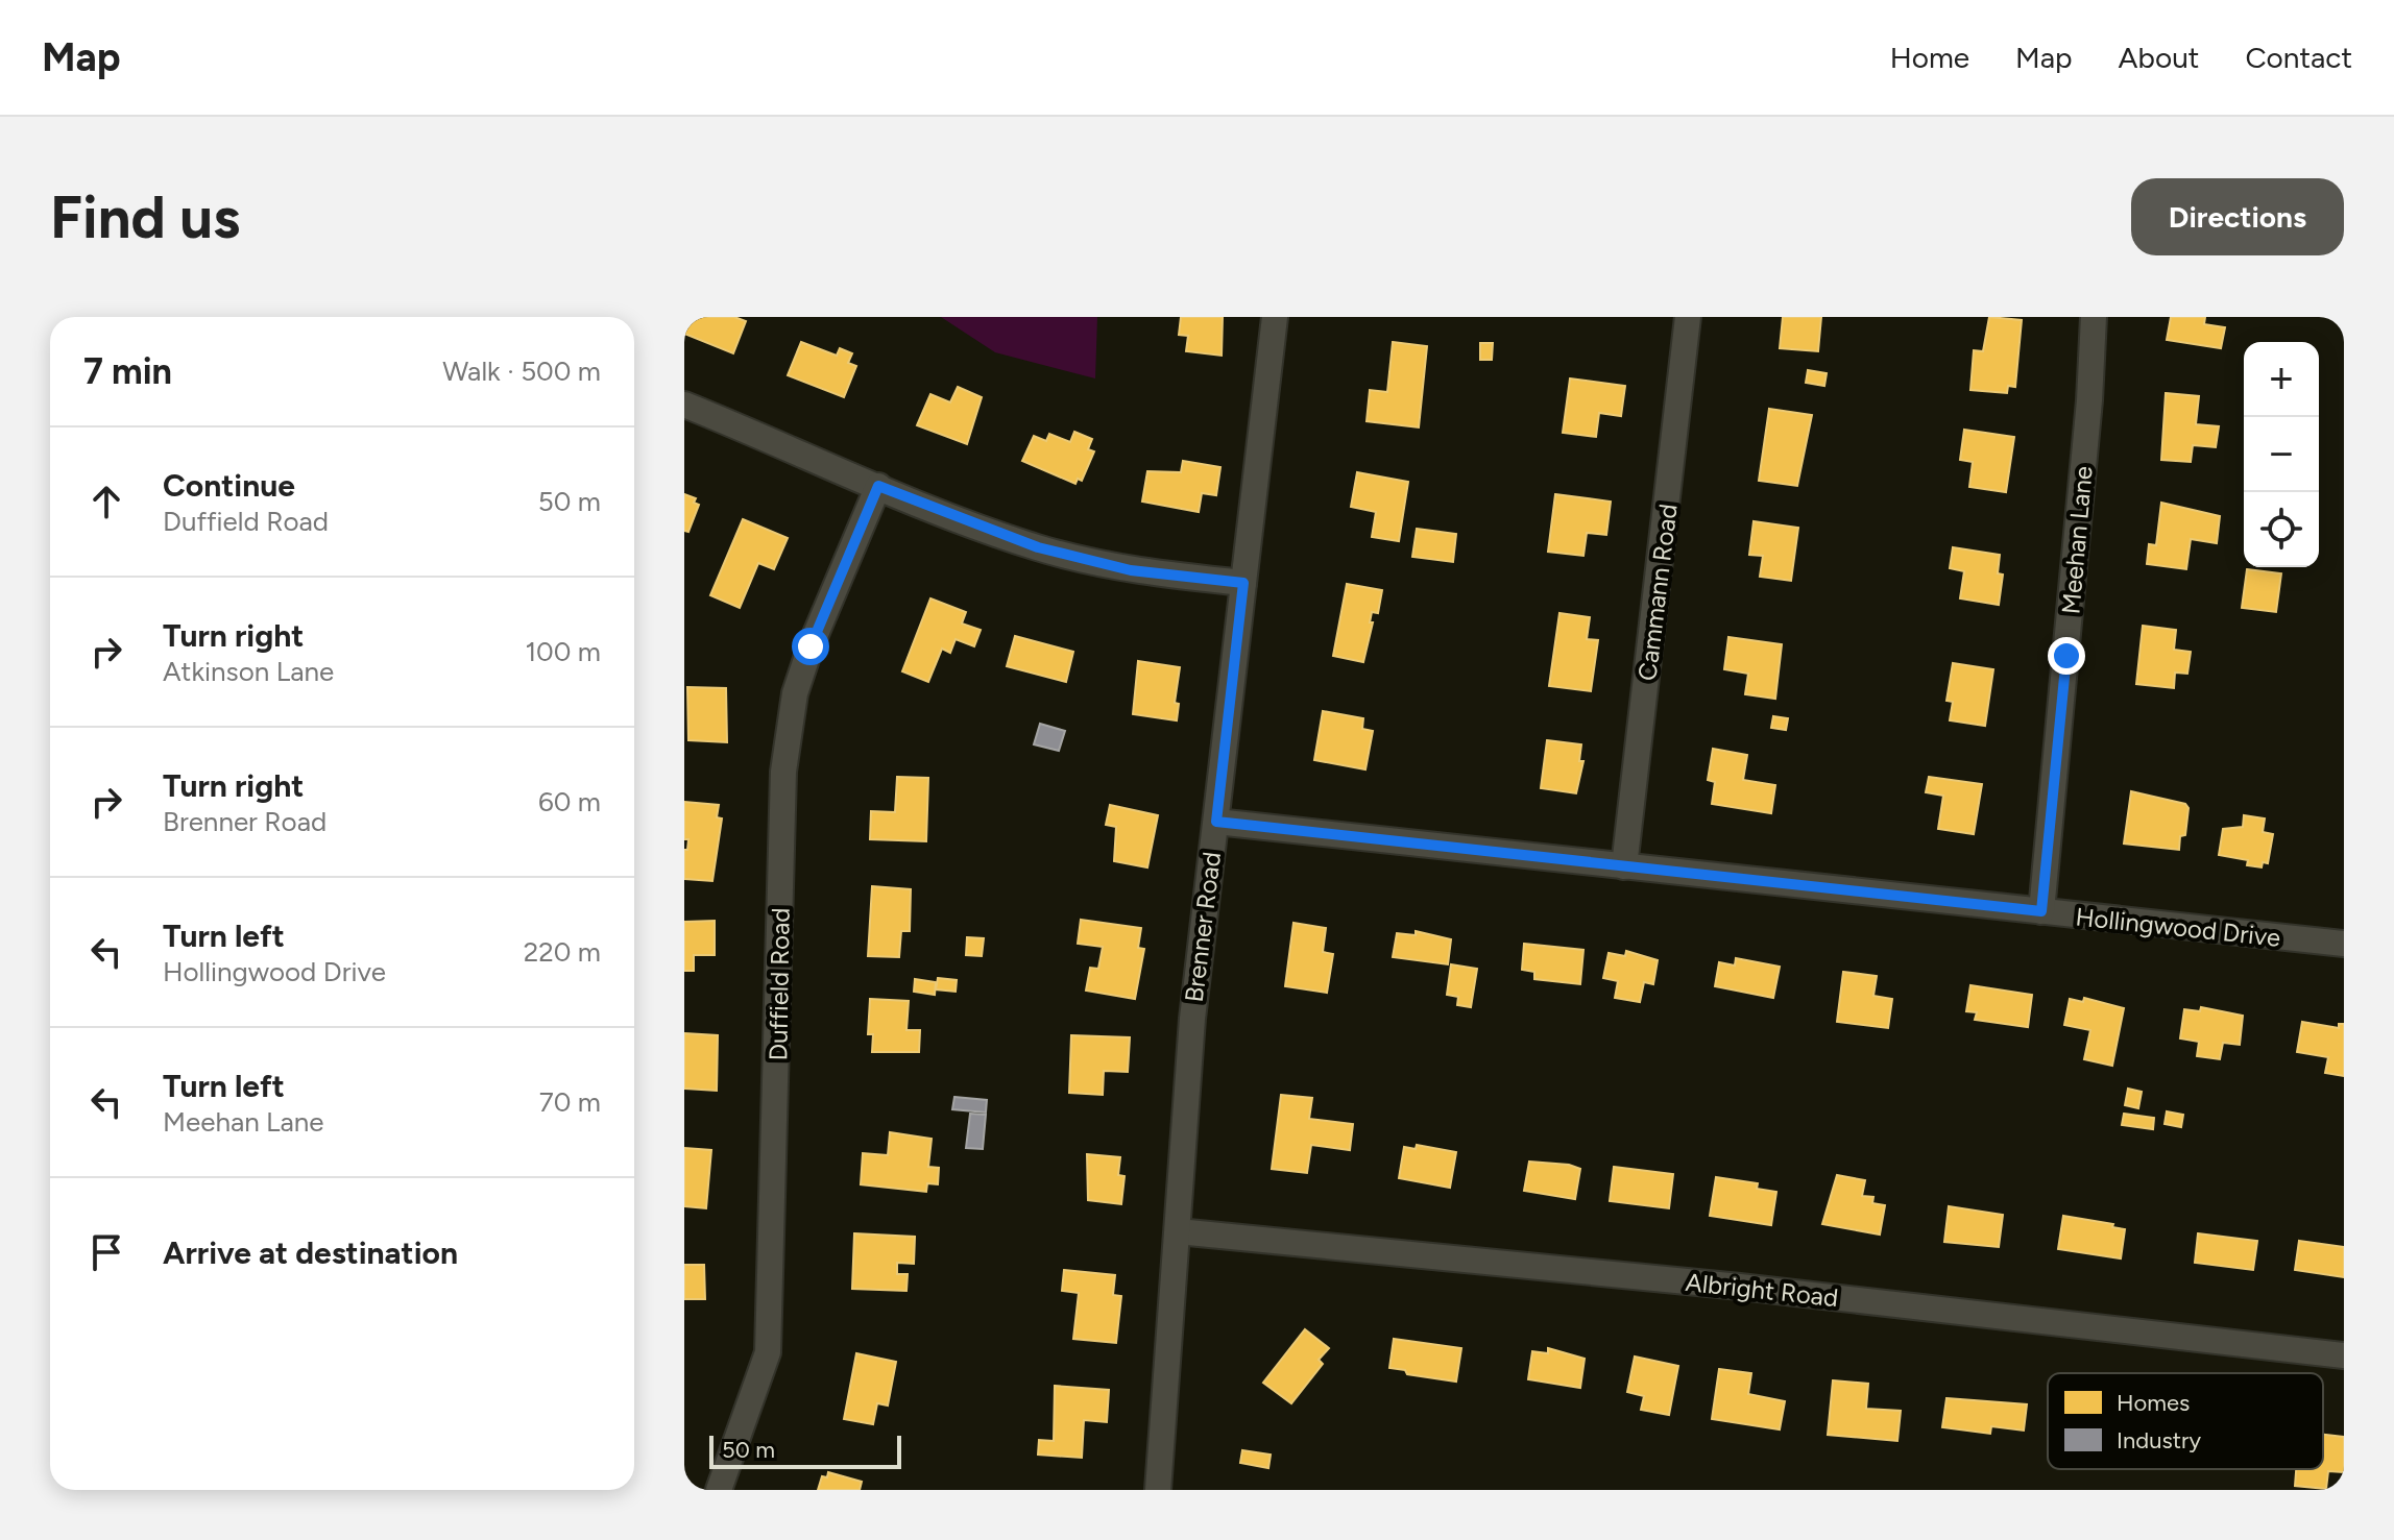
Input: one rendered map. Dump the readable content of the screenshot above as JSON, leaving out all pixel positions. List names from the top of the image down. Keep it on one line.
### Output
{"streets":{"street":["Meehan Lane","Cammann Road","Brenner Road","Hollingwood Drive","Duffield Road","Albright Road"]},"crossings":[["Meehan Lane","Hollingwood Drive"],["Cammann Road","Hollingwood Drive"],["Brenner Road","Hollingwood Drive"],["Brenner Road","Albright Road"]],"legend":["Homes","Industry"],"scale_bar":"50 m","page":{"header":"Map","nav":["Home","Map","About","Contact"],"buttons":"Directions","title":"Find us","heading":["7 min","Walk · 500 m"],"map_buttons":["+","−"],"list":[["Continue","Duffield Road","50 m"],["Turn right","Atkinson Lane","100 m"],["Turn right","Brenner Road","60 m"],["Turn left","Hollingwood Drive","220 m"],["Turn left","Meehan Lane","70 m"],"Arrive at destination"],"scale":"50 m"}}
